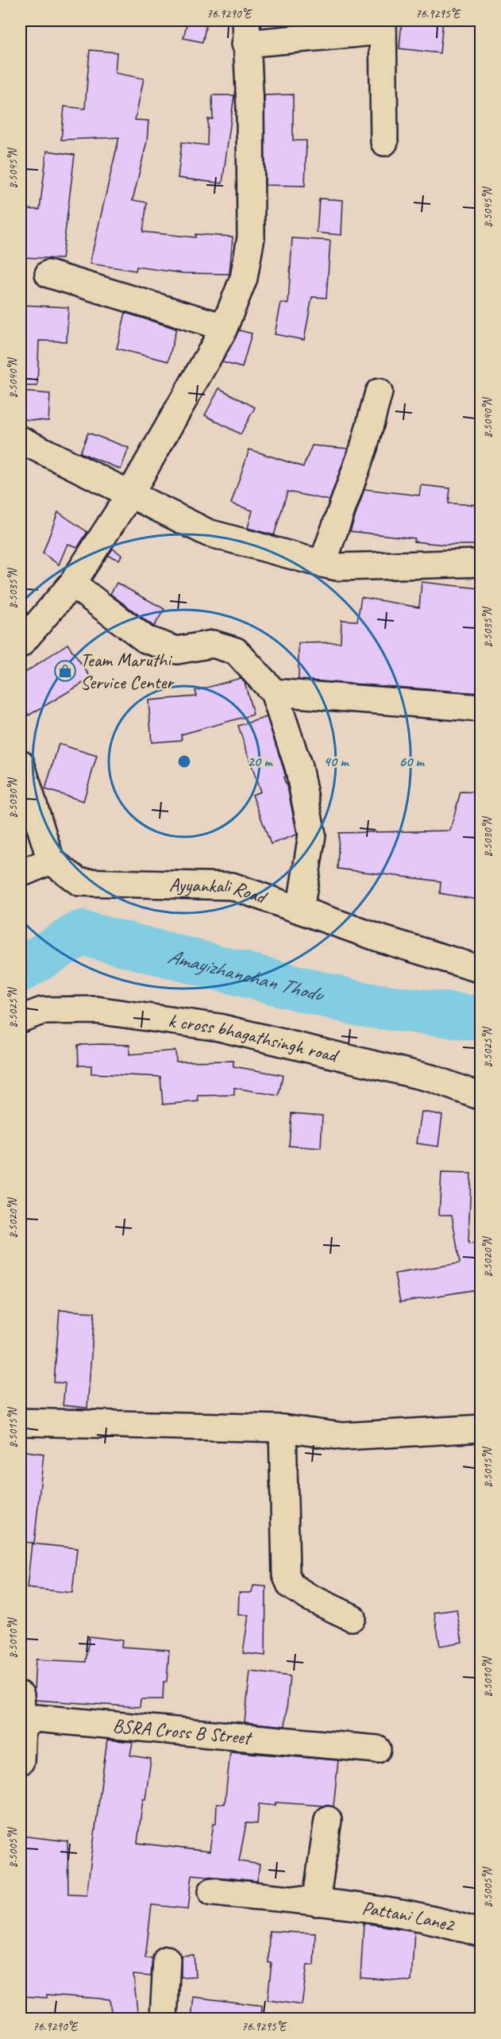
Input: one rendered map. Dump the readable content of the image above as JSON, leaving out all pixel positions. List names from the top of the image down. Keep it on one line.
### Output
{"streets":{"street":["Ayyankali Road","k cross bhagathsingh road","BSRA Cross B Street","Pattani Lane2"]},"water":["Amayizhanchan Thodu"],"places":{"shop":["Team Maruthi Service Center"]},"coordinates":["76.9290°E","76.9295°E","8.5045°N","8.5040°N","8.5035°N","8.5030°N","8.5025°N","8.5020°N","8.5015°N","8.5010°N","8.5005°N"],"rings":["20 m","40 m","60 m"]}
